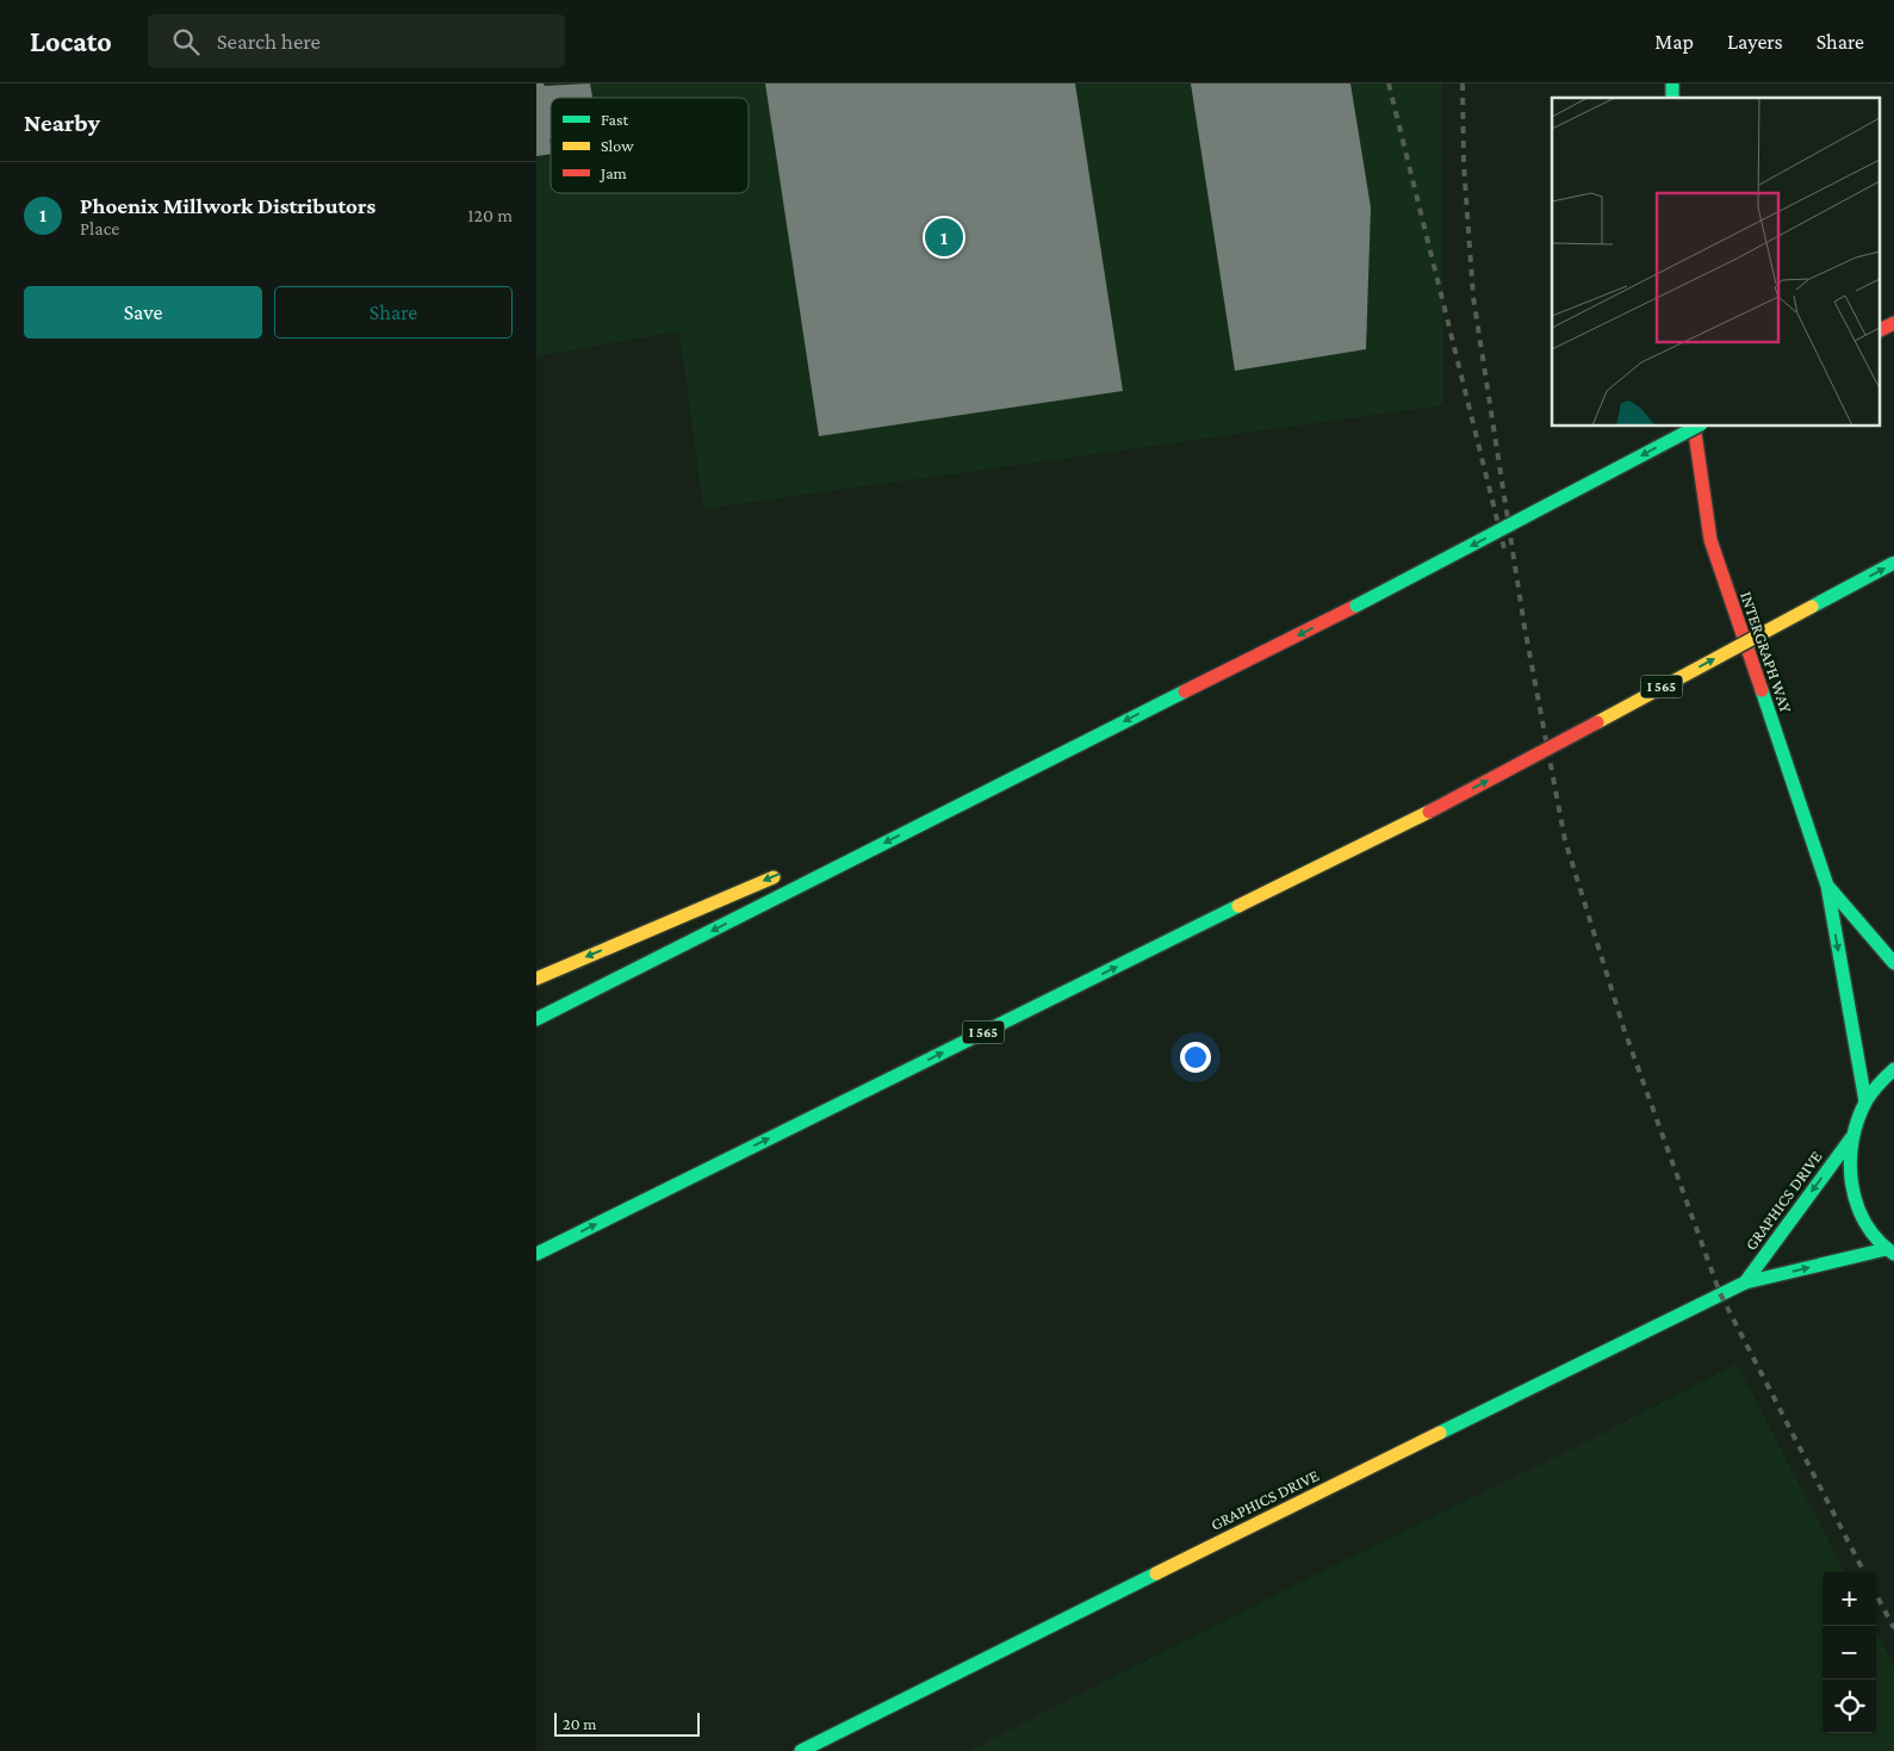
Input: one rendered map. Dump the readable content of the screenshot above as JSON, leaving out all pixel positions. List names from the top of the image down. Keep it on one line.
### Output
{"streets":{"main road":["INTERGRAPH WAY","I 565","GRAPHICS DRIVE"]},"legend":["Fast","Slow","Jam"],"scale_bar":"20 m","page":{"header":"Locato","search":"Search here","nav":["Map","Layers","Share"],"heading":"Nearby","list":[{"mark":"1","name":"Phoenix Millwork Distributors","note":"Place","value":"120 m"}],"pins":"1","buttons":["Save","Share"],"map_buttons":["+","−"],"scale":"20 m"}}
